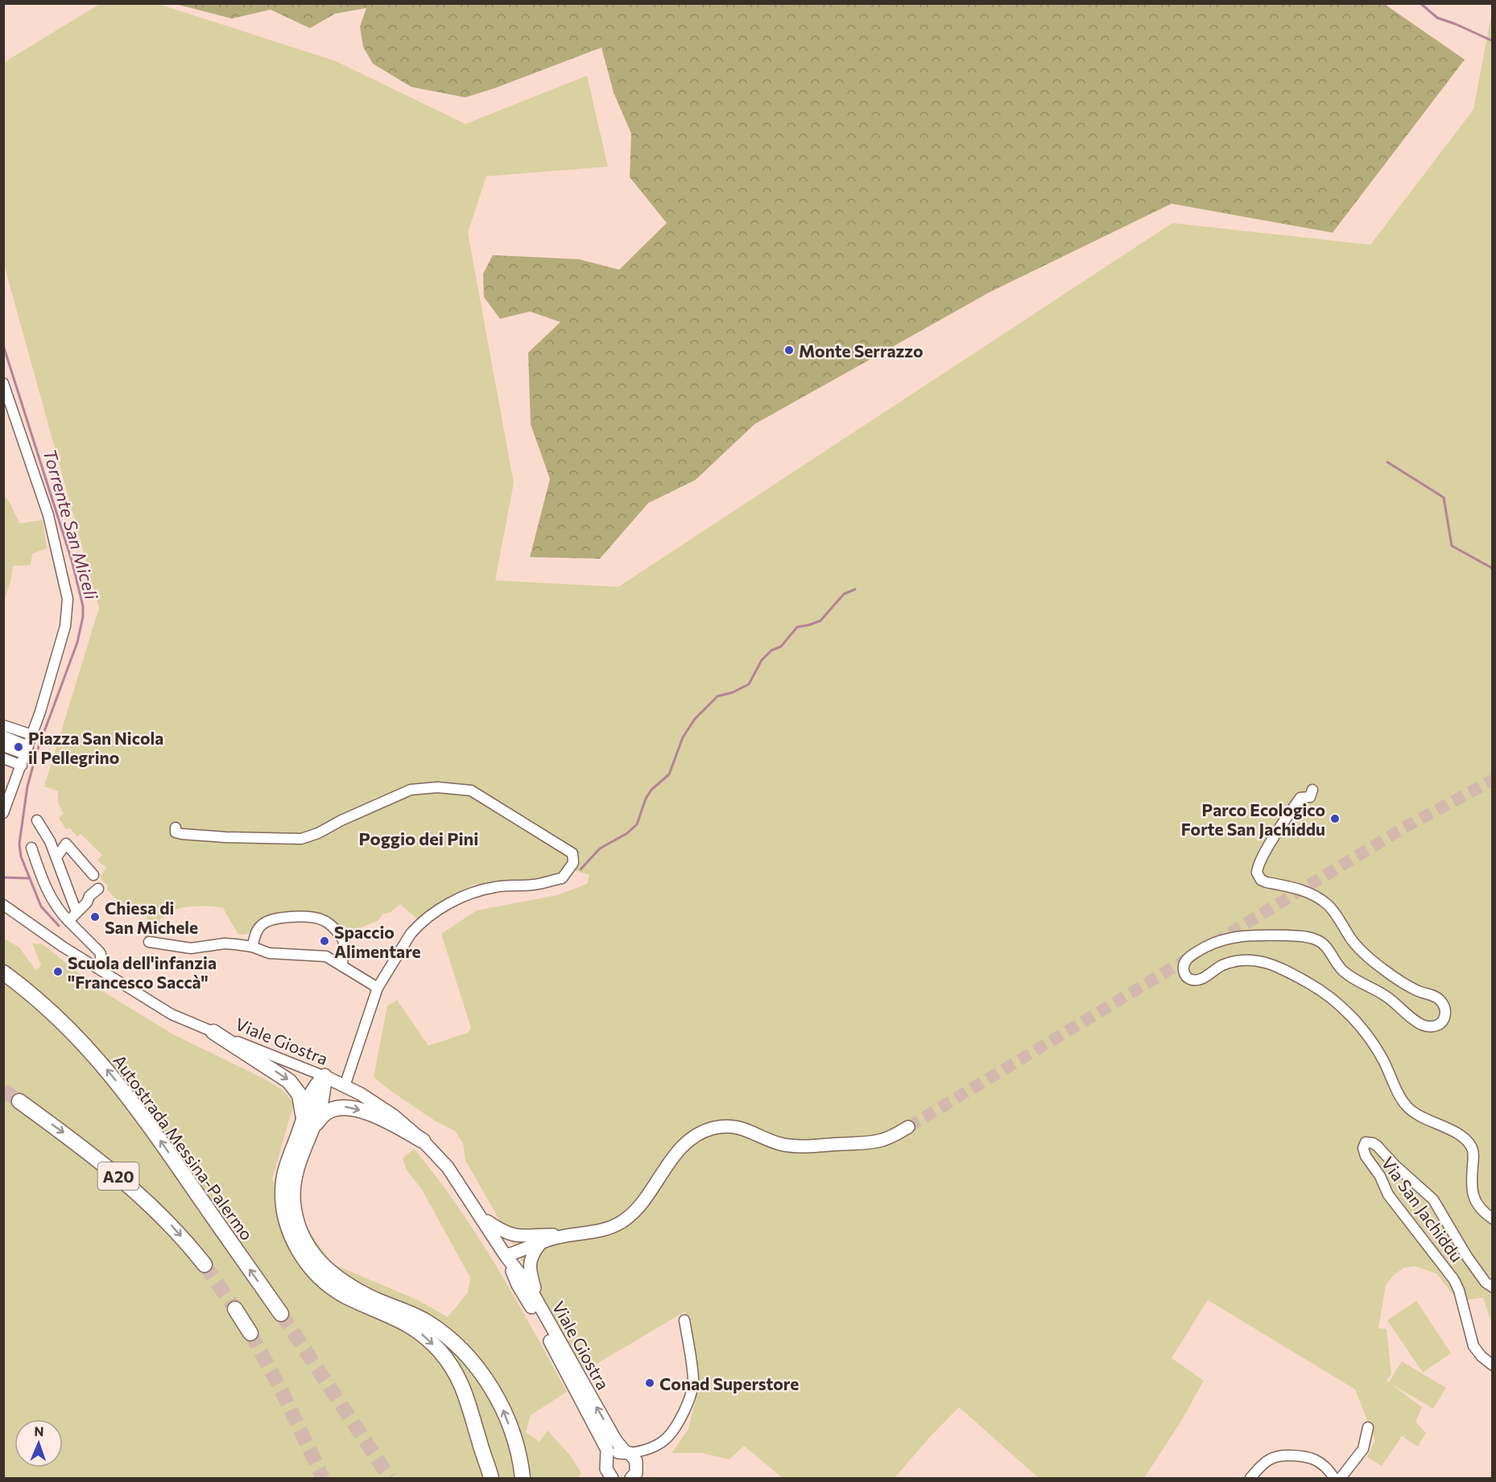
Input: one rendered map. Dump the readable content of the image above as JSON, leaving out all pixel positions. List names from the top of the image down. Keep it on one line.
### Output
{"streets":{"highway":["Autostrada Messina-Palermo","A20"],"main road":["Viale Giostra"],"street":["Via San Jachiddu"]},"districts":["Poggio dei Pini"],"water":["Torrente San Miceli"],"places":["Monte Serrazzo","Piazza San Nicola il Pellegrino","Parco Ecologico Forte San Jachiddu","Chiesa di San Michele","Spaccio Alimentare","Scuola dell'infanzia \"Francesco Saccà\"","Conad Superstore"],"north":"top"}
